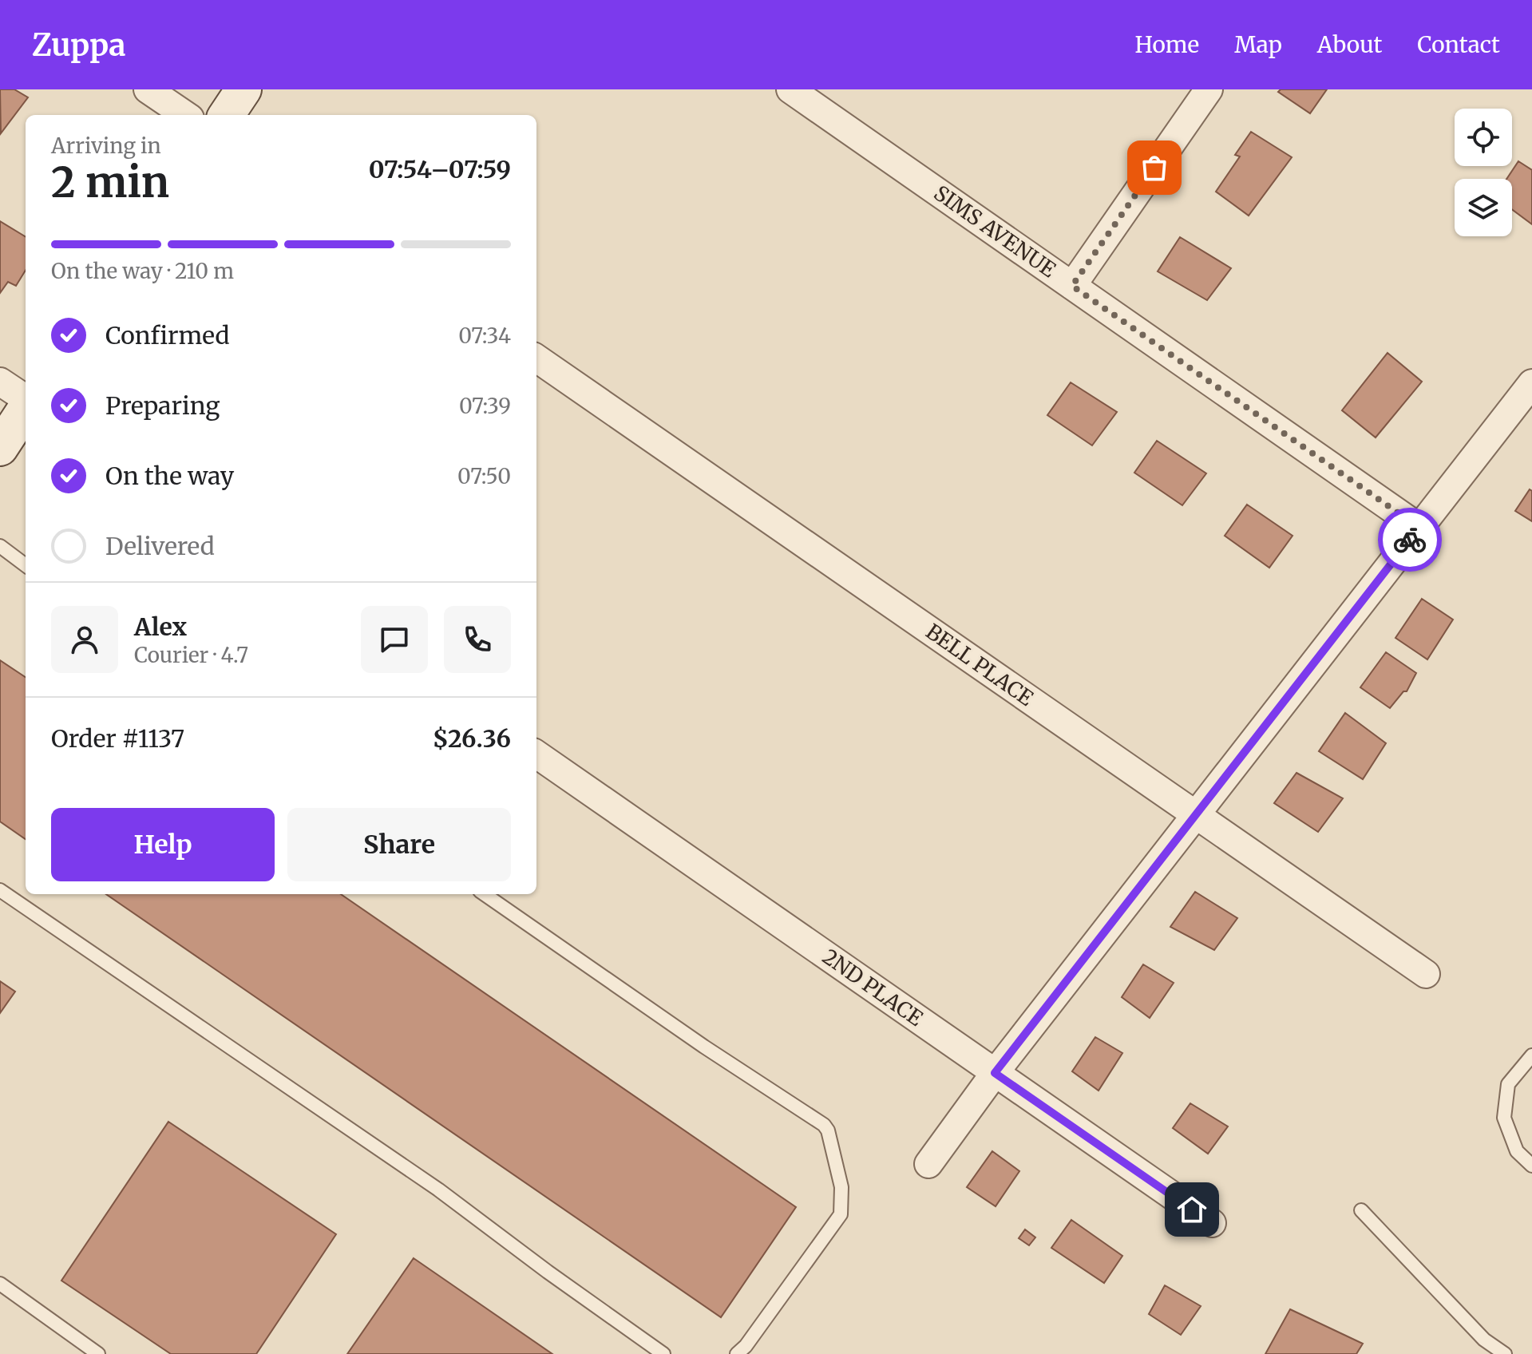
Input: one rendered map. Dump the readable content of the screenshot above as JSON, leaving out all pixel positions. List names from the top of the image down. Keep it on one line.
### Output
{"streets":{"street":["SIMS AVENUE","BELL PLACE","2ND PLACE"]},"page":{"header":"Zuppa","nav":["Home","Map","About","Contact"],"heading":["2 min","Arriving in","07:54–07:59"],"panel":["Alex","Courier · 4.7","Order #1137","$26.36"],"bar":"On the way · 210 m","list":[["Confirmed","07:34"],["Preparing","07:39"],["On the way","07:50"],"Delivered"],"buttons":["Help","Share"]}}
